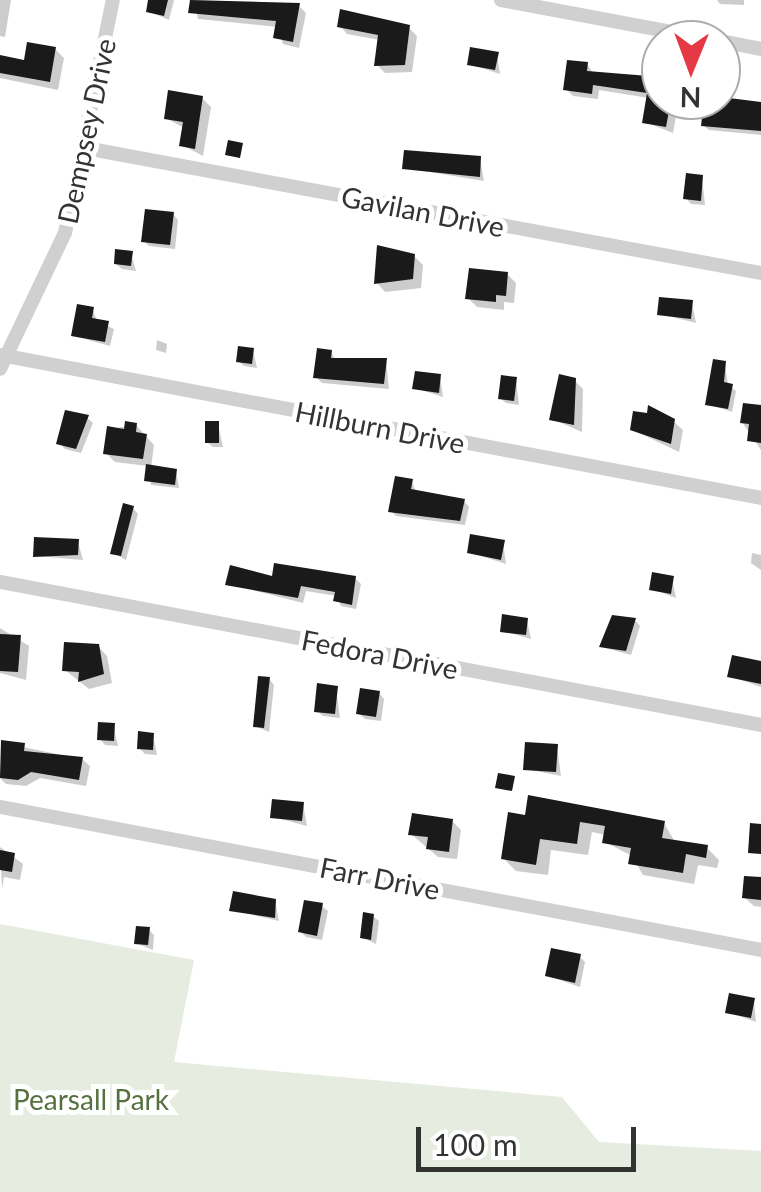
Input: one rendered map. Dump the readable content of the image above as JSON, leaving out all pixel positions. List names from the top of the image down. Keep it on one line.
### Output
{"streets":{"street":["Dempsey Drive","Gavilan Drive","Hillburn Drive","Fedora Drive","Farr Drive"]},"crossings":[["Dempsey Drive","Gavilan Drive"],["Dempsey Drive","Hillburn Drive"]],"parks":["Pearsall Park"],"scale_bar":"100 m","north":"bottom"}
